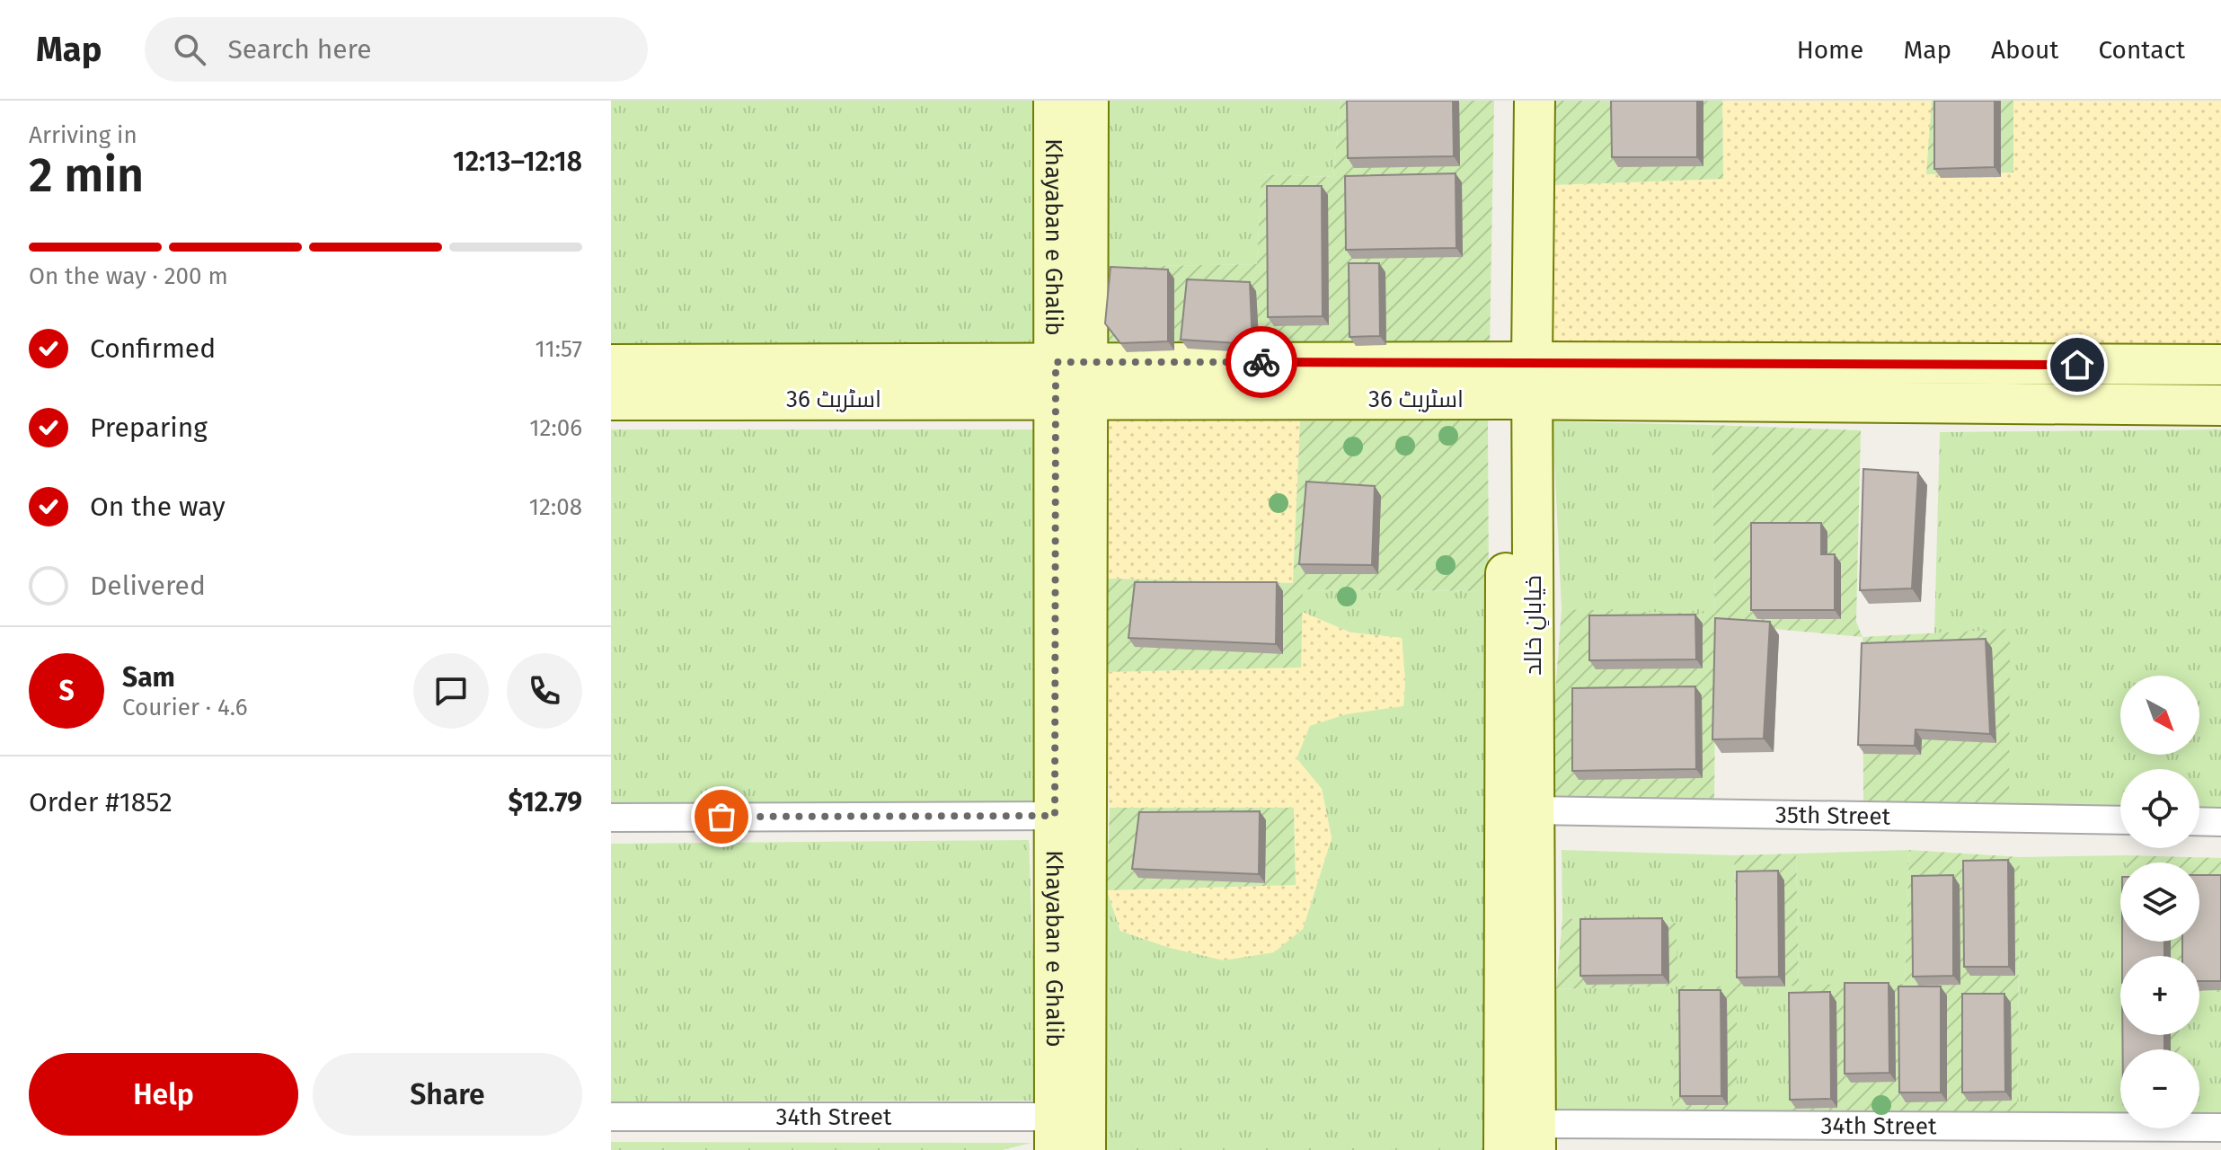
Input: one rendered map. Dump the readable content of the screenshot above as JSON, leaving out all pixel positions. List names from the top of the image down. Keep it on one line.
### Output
{"streets":{"street":["Khayaban e Ghalib","اسٹریٹ 36","خیابانِ خالد","35th Street","34th Street"]},"crossings":[["Khayaban e Ghalib","اسٹریٹ 36"],["Khayaban e Ghalib","34th Street"],["اسٹریٹ 36","خیابانِ خالد"],["خیابانِ خالد","35th Street"],["خیابانِ خالد","34th Street"]],"north":"bottom right","page":{"header":"Map","search":"Search here","nav":["Home","Map","About","Contact"],"heading":["2 min","Arriving in","12:13–12:18"],"panel":["Sam","Courier · 4.6","Order #1852","$12.79"],"bar":"On the way · 200 m","list":[["Confirmed","11:57"],["Preparing","12:06"],["On the way","12:08"],"Delivered"],"round":"S","map_buttons":["+","−"],"buttons":["Help","Share"]}}
